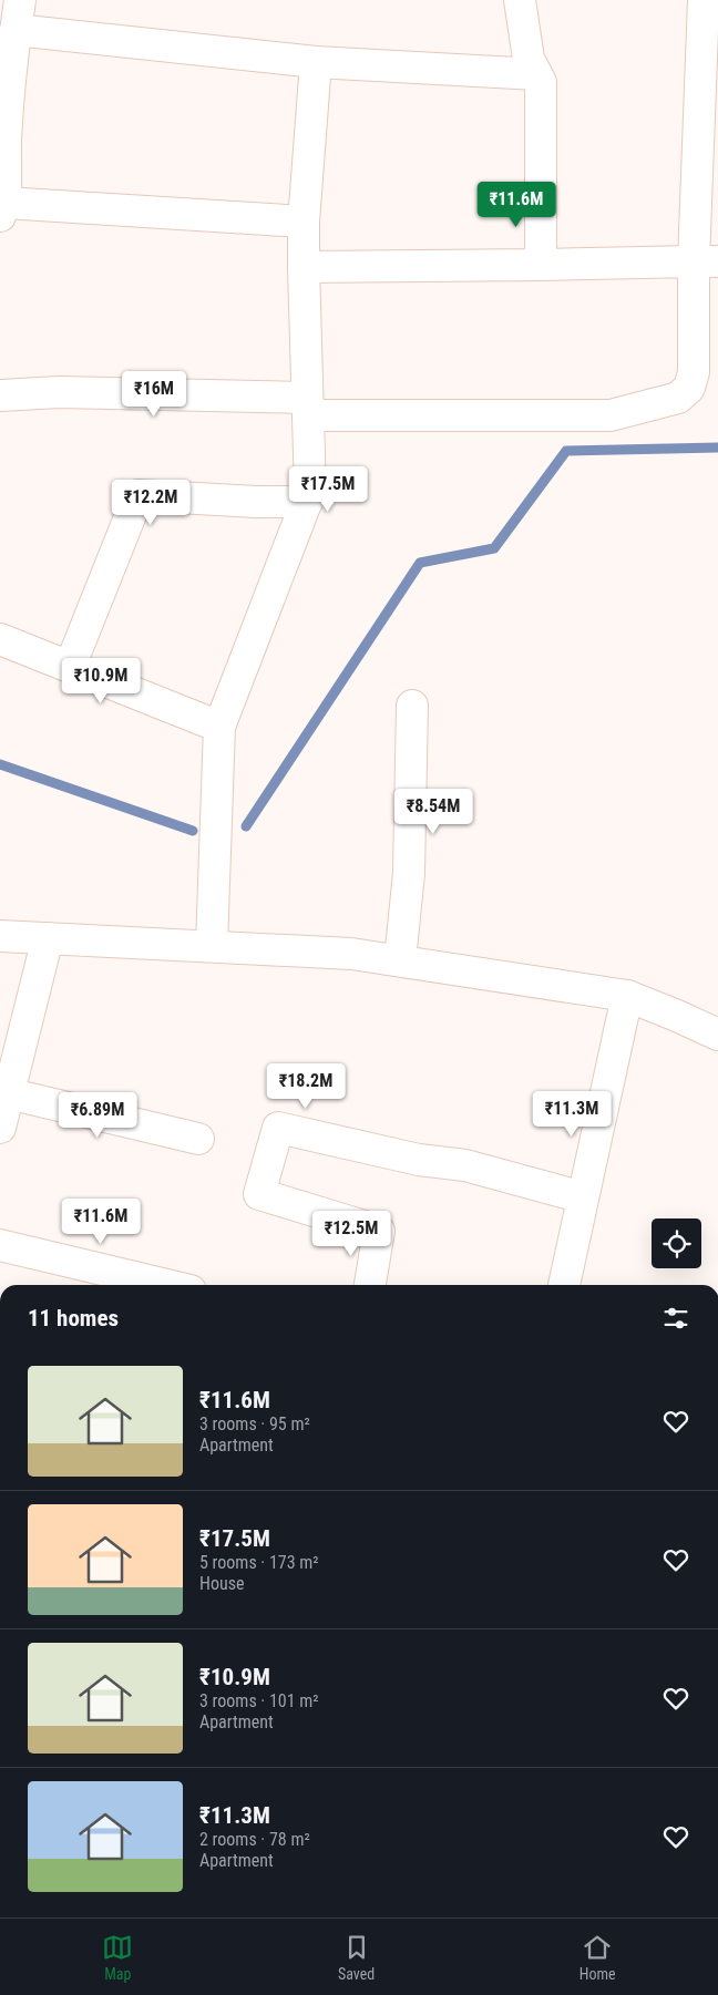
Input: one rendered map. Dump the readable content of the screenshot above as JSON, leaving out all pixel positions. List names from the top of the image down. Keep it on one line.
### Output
{"page":{"price":["₹11.6M","₹16M","₹17.5M","₹12.2M","₹10.9M","₹8.54M","₹18.2M","₹11.3M","₹6.89M","₹11.6M","₹12.5M"],"heading":"11 homes","list":[{"name":"₹11.6M","note":"3 rooms · 95 m² · Apartment"},{"name":"₹17.5M","note":"5 rooms · 173 m² · House"},{"name":"₹10.9M","note":"3 rooms · 101 m² · Apartment"},{"name":"₹11.3M","note":"2 rooms · 78 m² · Apartment"}],"tabs":["Map","Saved","Home"]}}
